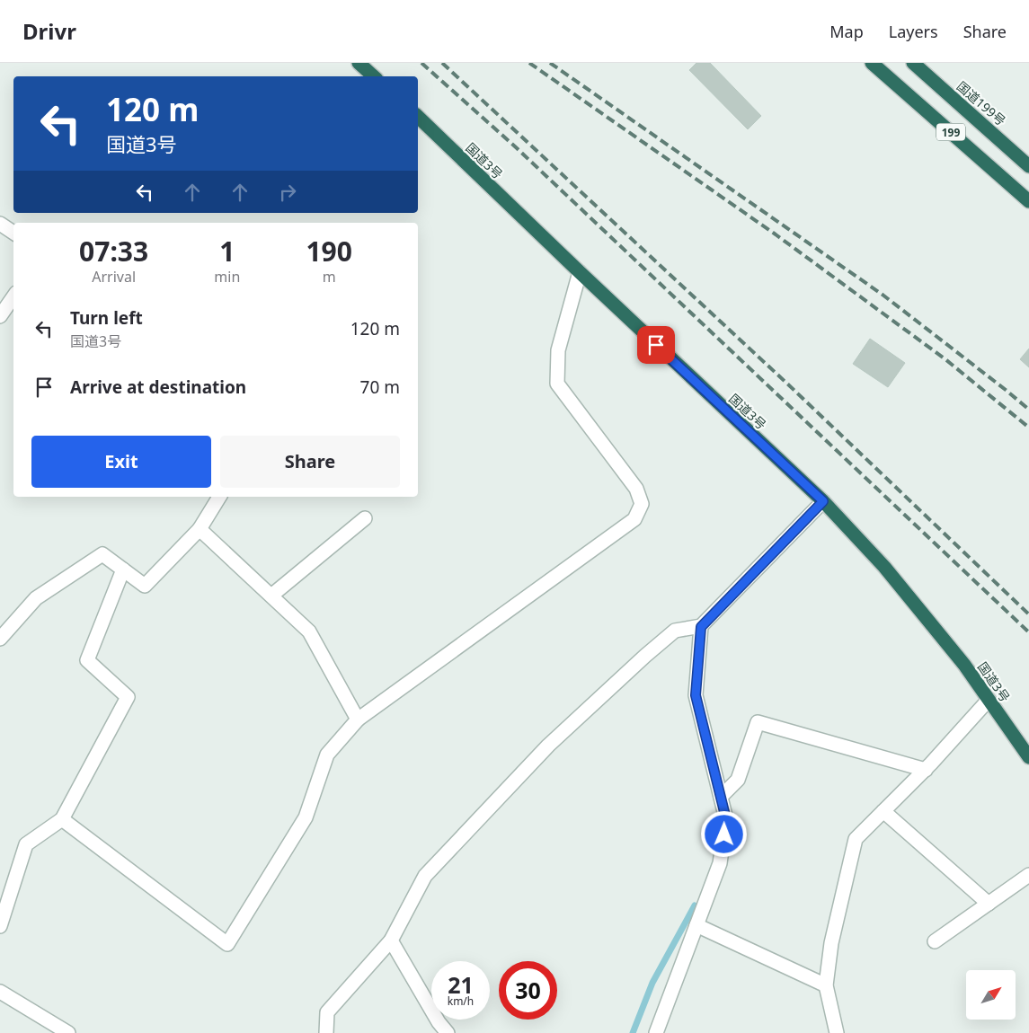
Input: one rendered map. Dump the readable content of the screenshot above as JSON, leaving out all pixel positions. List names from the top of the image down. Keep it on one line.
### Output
{"streets":{"highway":["国道199号","199","国道3号"]},"north":"top right","page":{"header":"Drivr","nav":["Map","Layers","Share"],"turn":["120 m","国道3号"],"eta":["07:33","Arrival","1","min","190","m"],"list":[{"name":"Turn left","note":"国道3号","value":"120 m"},{"name":"Arrive at destination","value":"70 m"}],"buttons":["Exit","Share"],"speed":"21 km/h","limit":"30"}}
